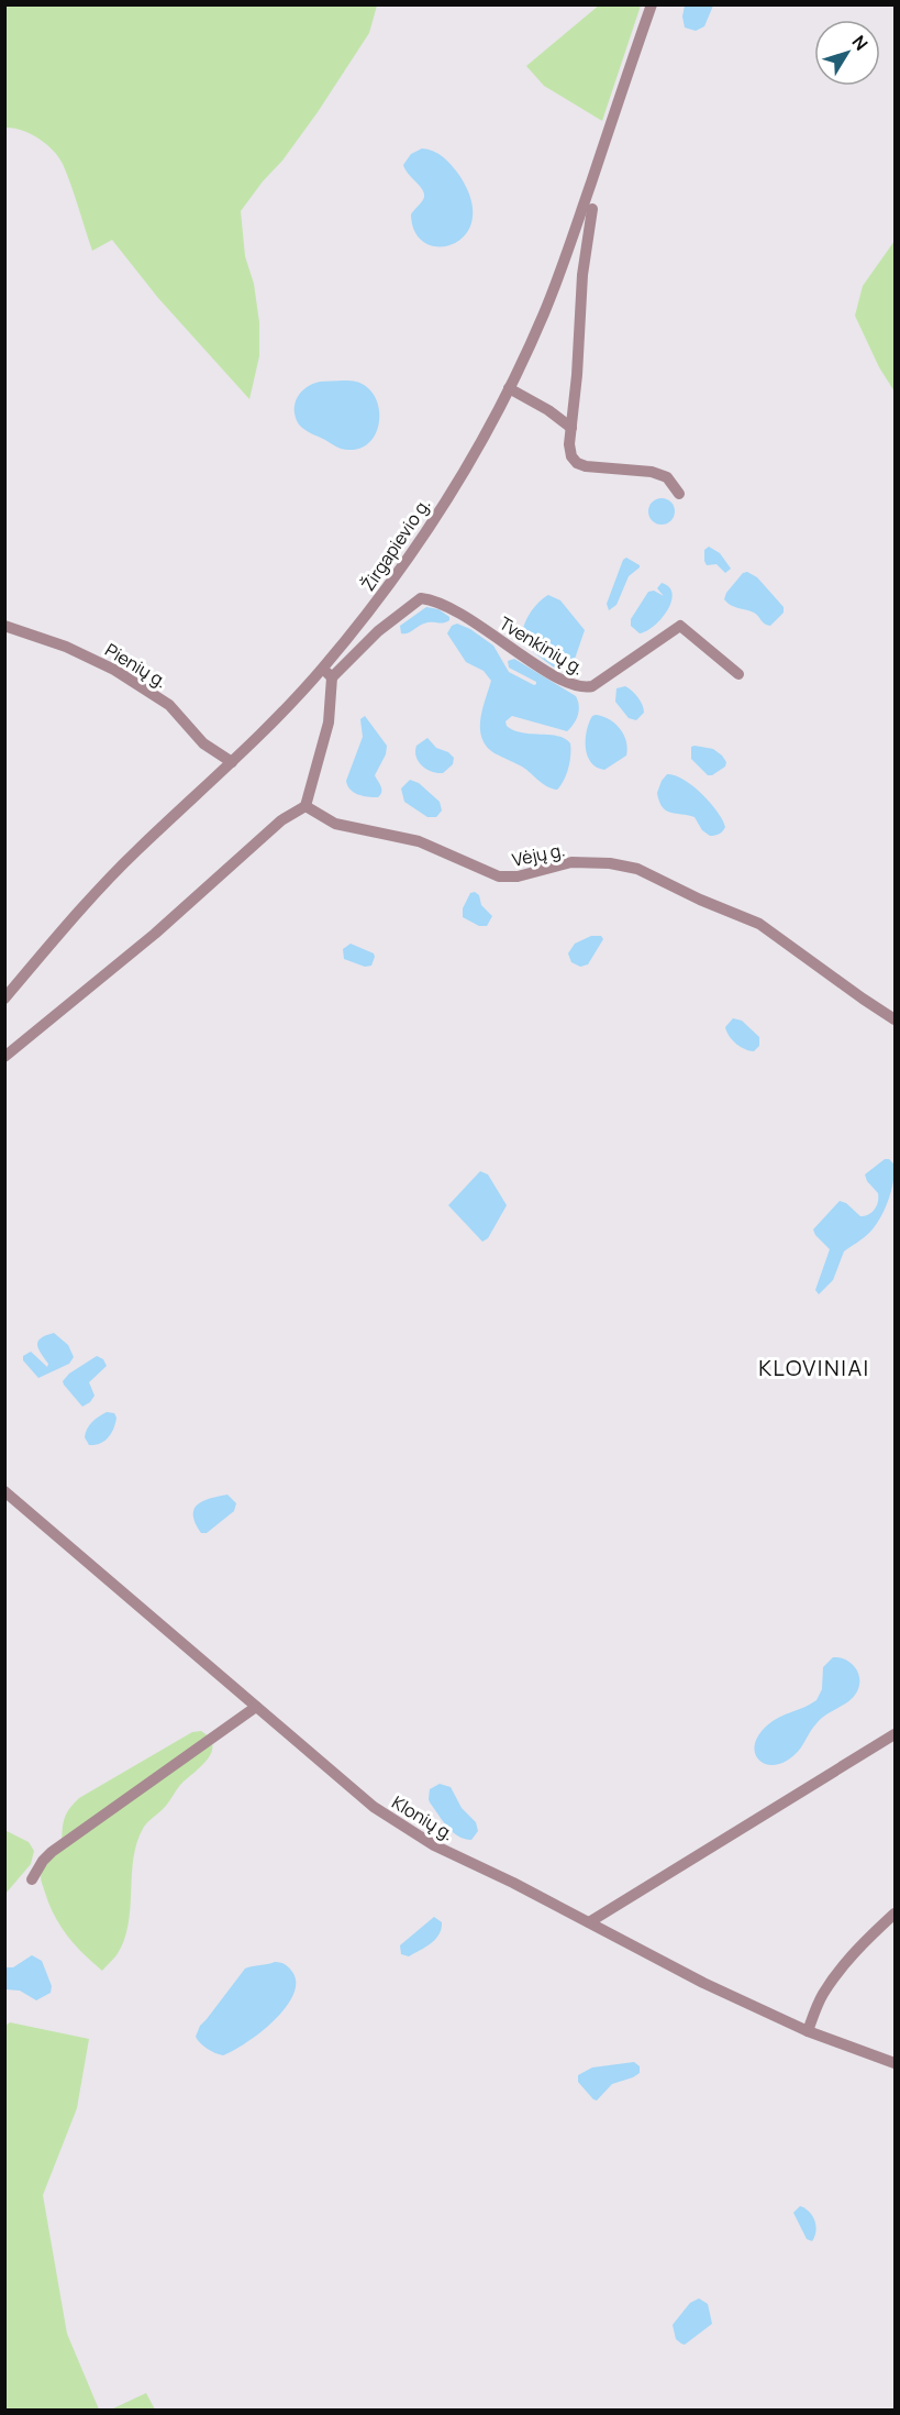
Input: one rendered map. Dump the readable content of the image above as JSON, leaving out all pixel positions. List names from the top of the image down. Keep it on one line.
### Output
{"streets":{"street":["Žirgapievio g.","Tvenkinių g.","Pienių g.","Vėjų g.","Klonių g."]},"crossings":[["Žirgapievio g.","Tvenkinių g."],["Žirgapievio g.","Pienių g."]],"districts":["KLOVINIAI"],"north":"top right"}
